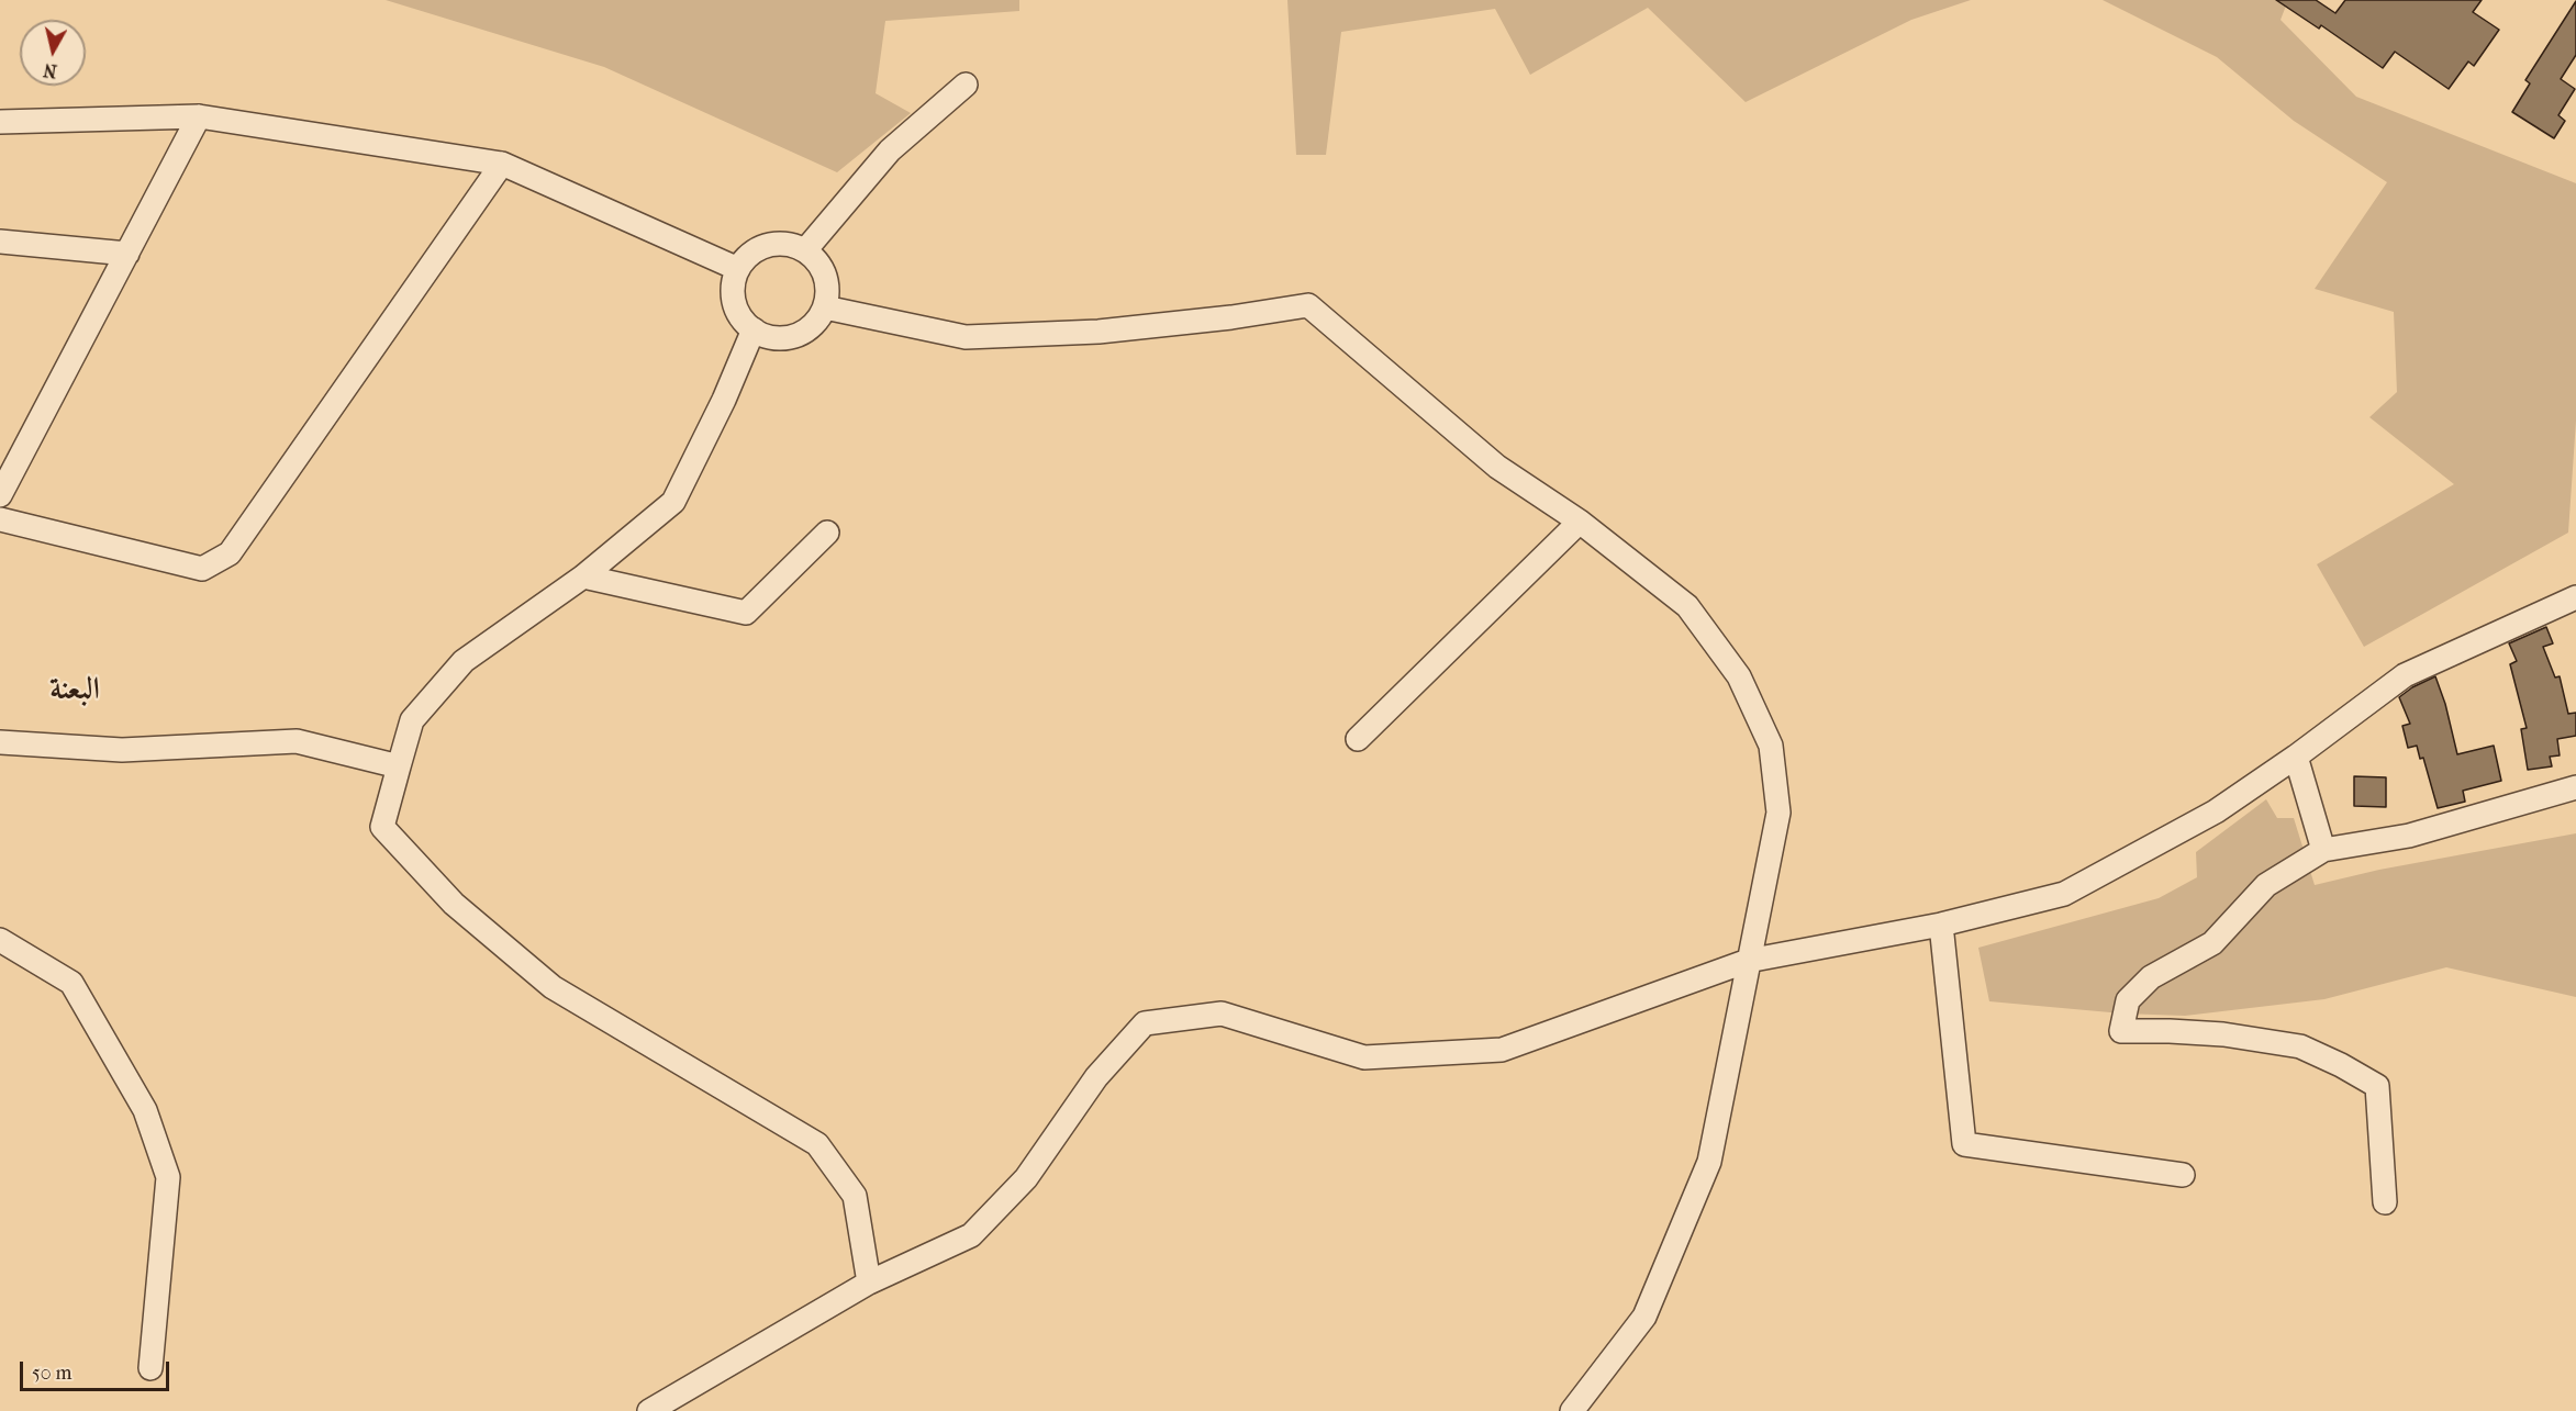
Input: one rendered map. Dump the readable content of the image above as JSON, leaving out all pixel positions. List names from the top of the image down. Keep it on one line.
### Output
{"districts":["البعنة"],"scale_bar":"50 m","north":"bottom"}
